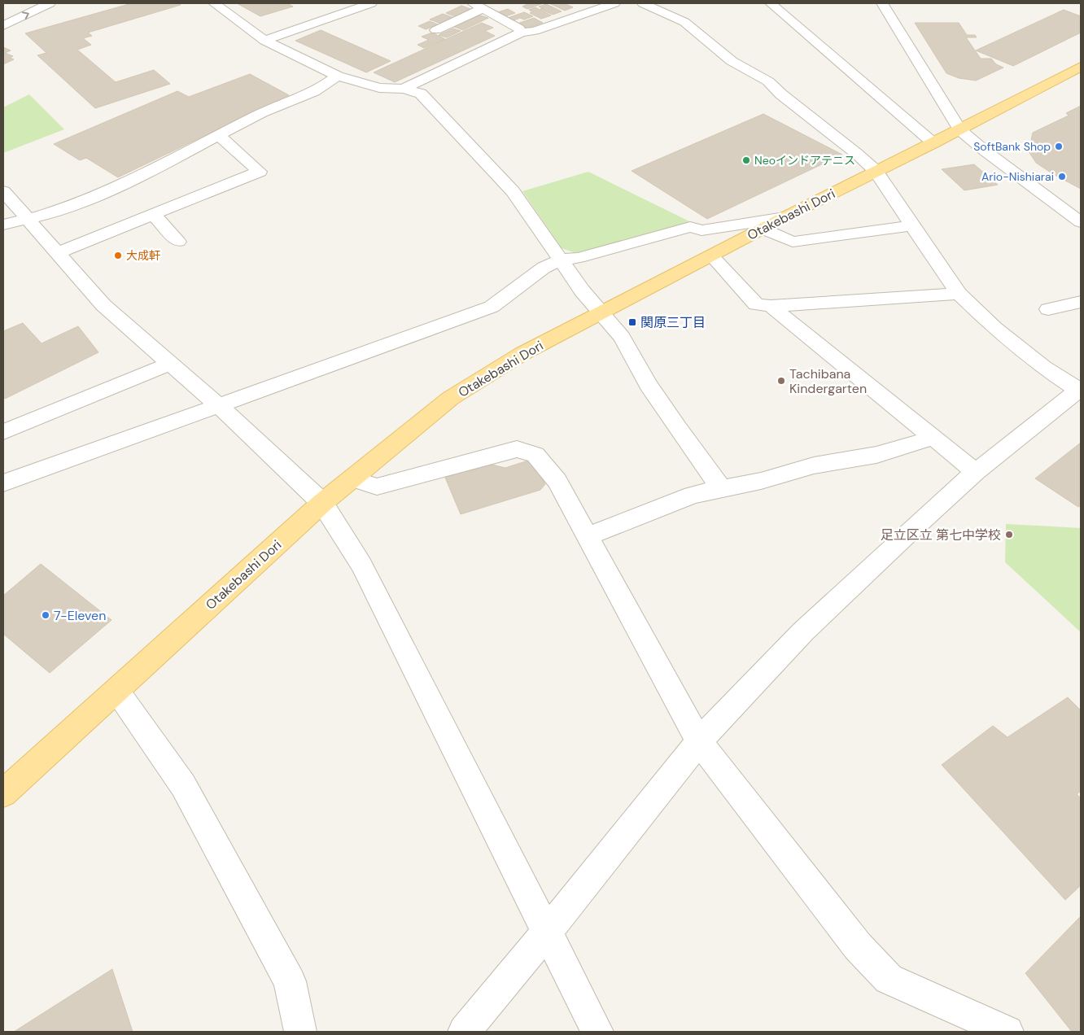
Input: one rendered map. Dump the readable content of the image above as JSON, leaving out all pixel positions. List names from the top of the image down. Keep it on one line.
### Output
{"streets":{"main road":["Otakebashi Dori"]},"places":{"other":["SoftBank Shop","Neoインドアテニス","Ario-Nishiarai","大成軒","Tachibana Kindergarten","足立区立 第七中学校","7-Eleven"],"transit":["関原三丁目"]}}
